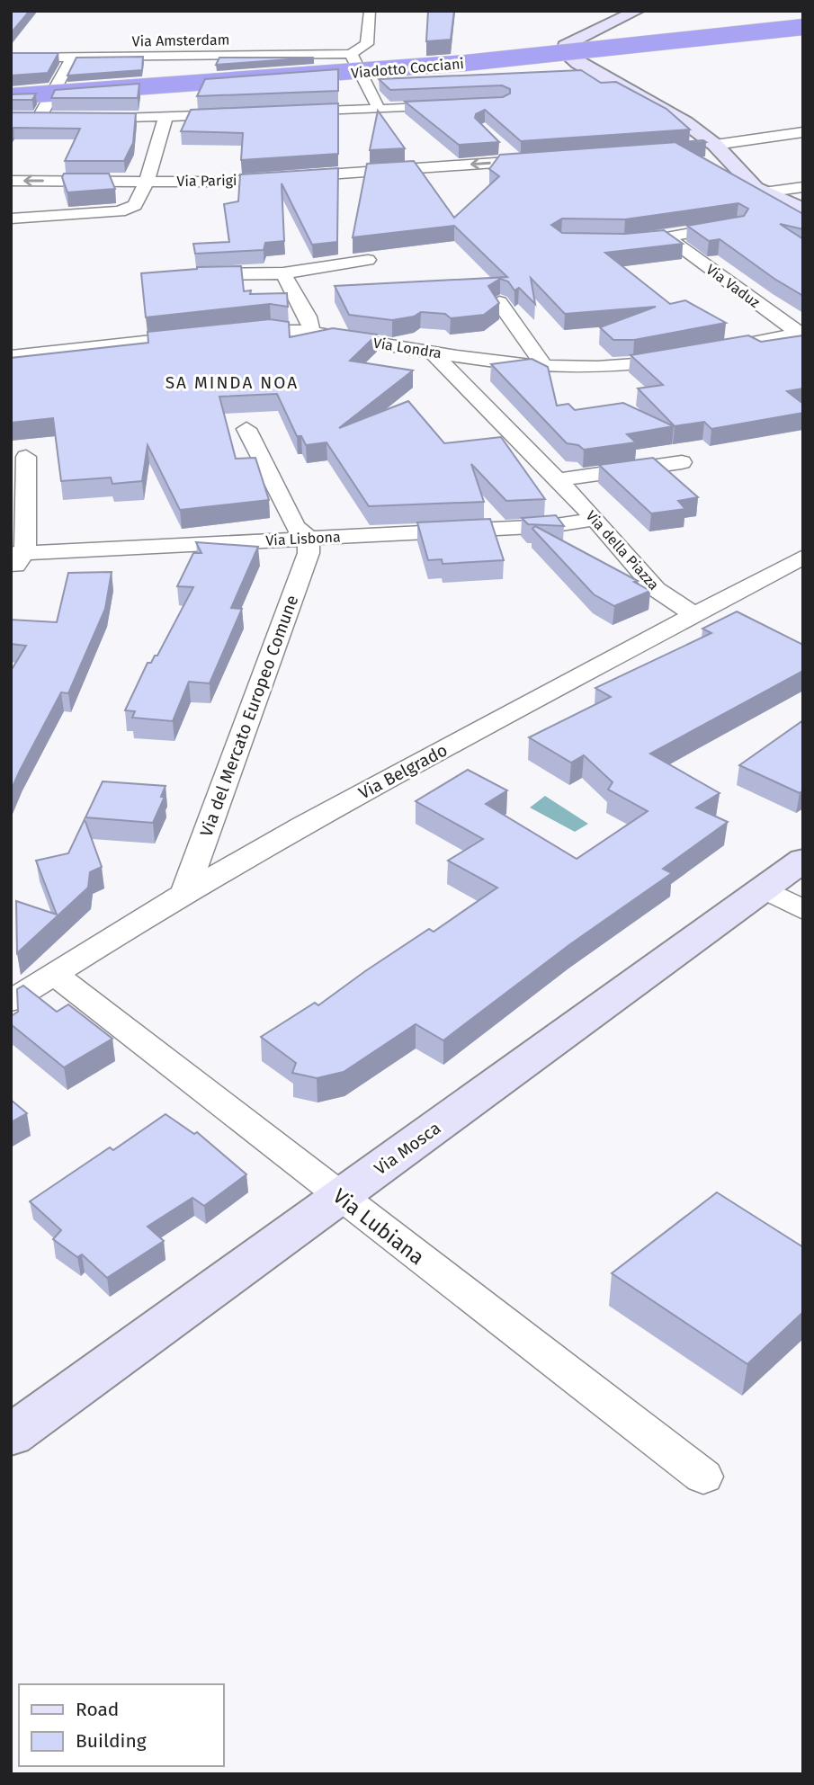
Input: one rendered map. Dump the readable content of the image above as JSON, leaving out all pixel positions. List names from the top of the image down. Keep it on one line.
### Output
{"streets":{"highway":["Viadotto Cocciani"],"street":["Via Amsterdam","Via Parigi","Via Vaduz","Via Londra","Via Lisbona","Via della Piazza","Via del Mercato Europeo Comune","Via Belgrado","Via Mosca","Via Lubiana"]},"crossings":[["Via Londra","Via della Piazza"],["Via Lisbona","Via della Piazza"],["Via Lisbona","Via del Mercato Europeo Comune"],["Via della Piazza","Via Belgrado"],["Via del Mercato Europeo Comune","Via Belgrado"],["Via Belgrado","Via Lubiana"],["Via Mosca","Via Lubiana"]],"districts":["SA MINDA NOA"],"legend":["Road","Building"]}
